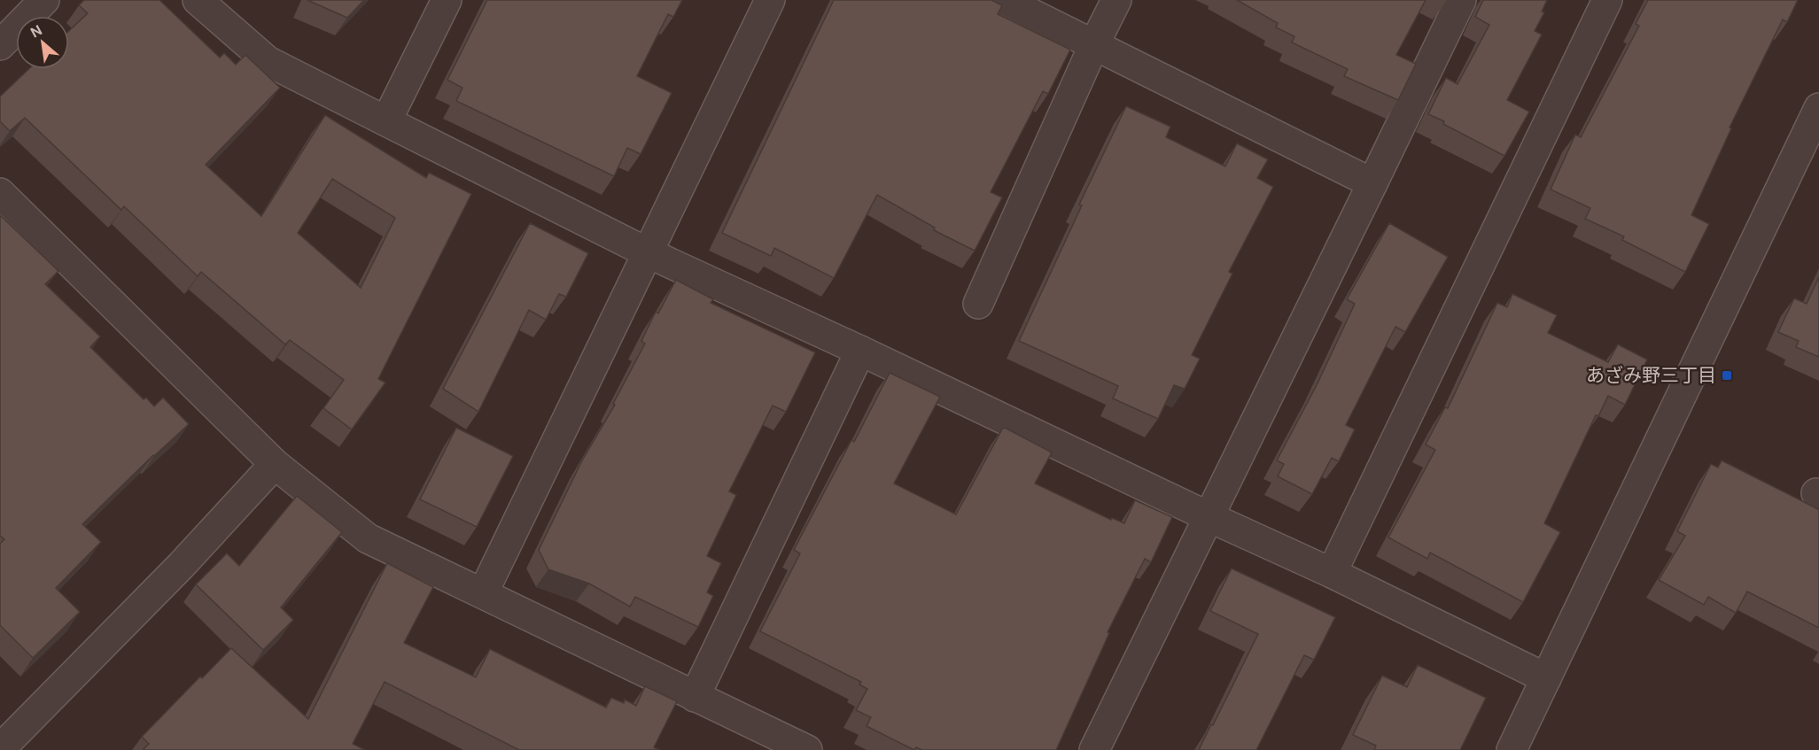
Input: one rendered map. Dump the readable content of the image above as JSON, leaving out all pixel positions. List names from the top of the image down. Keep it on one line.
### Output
{"places":{"transit":["あざみ野三丁目"]},"north":"top left"}
